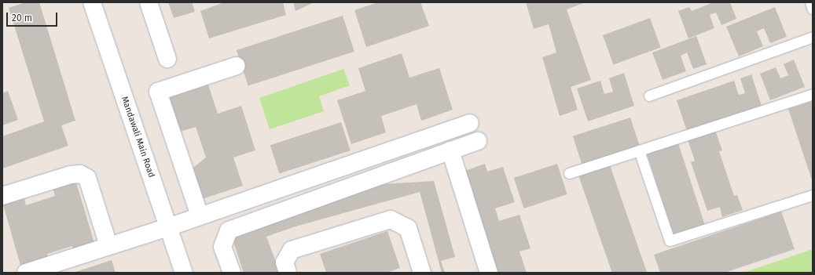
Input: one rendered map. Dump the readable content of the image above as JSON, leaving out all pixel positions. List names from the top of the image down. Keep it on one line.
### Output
{"streets":{"street":["Mandawali Main Road"]},"scale_bar":"20 m"}
